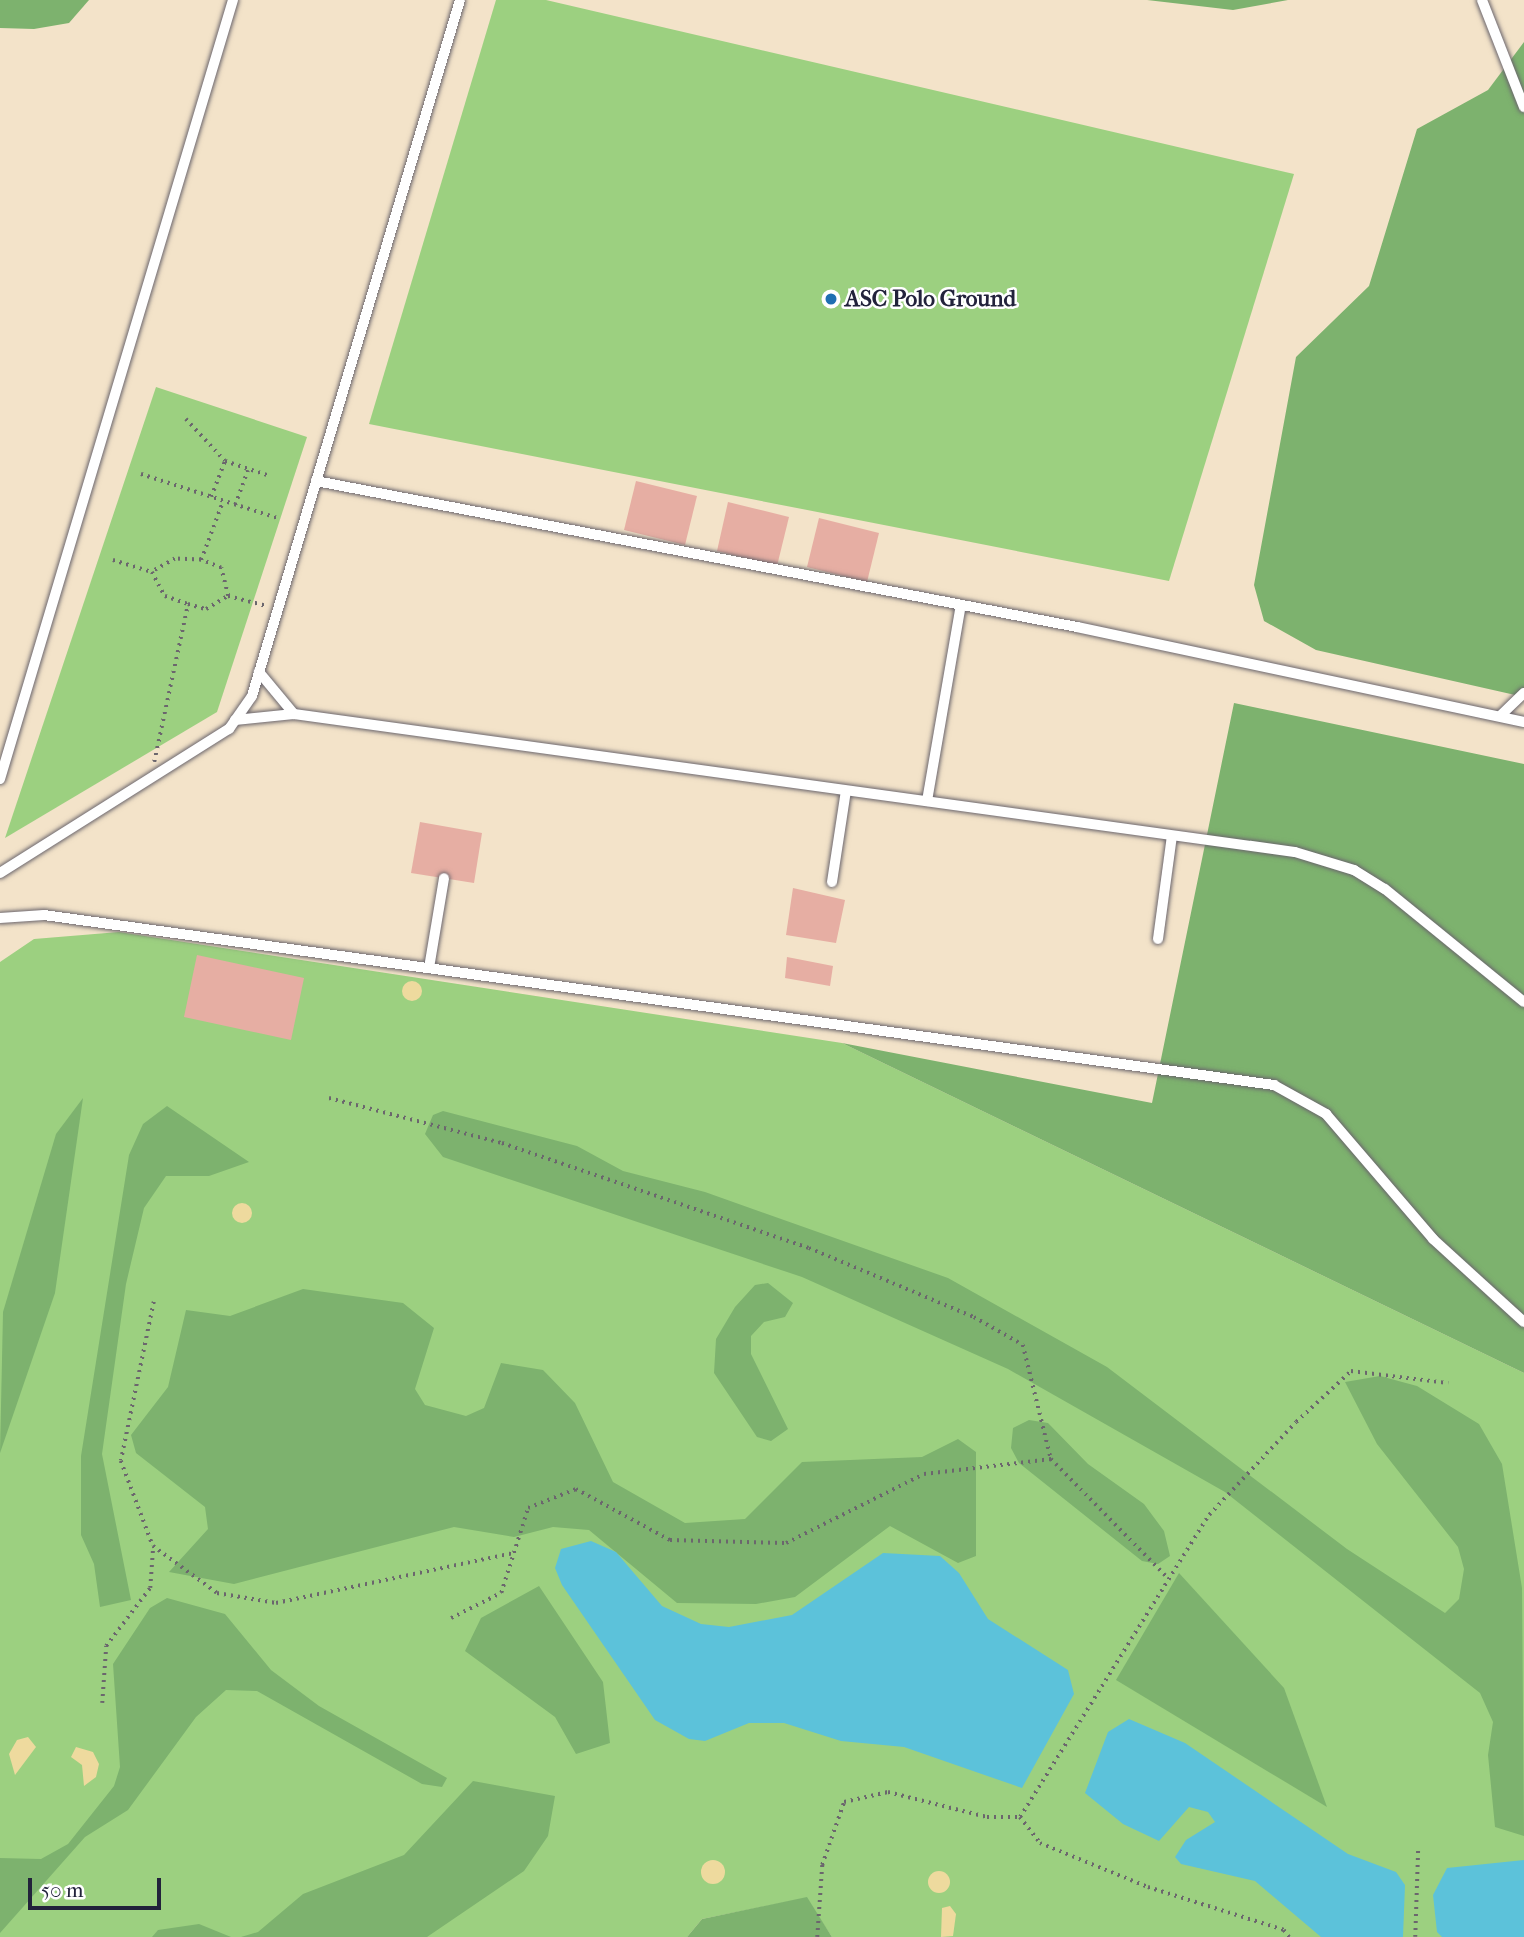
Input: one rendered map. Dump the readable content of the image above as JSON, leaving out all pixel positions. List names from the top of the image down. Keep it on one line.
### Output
{"places":["ASC Polo Ground"],"scale_bar":"50 m"}
